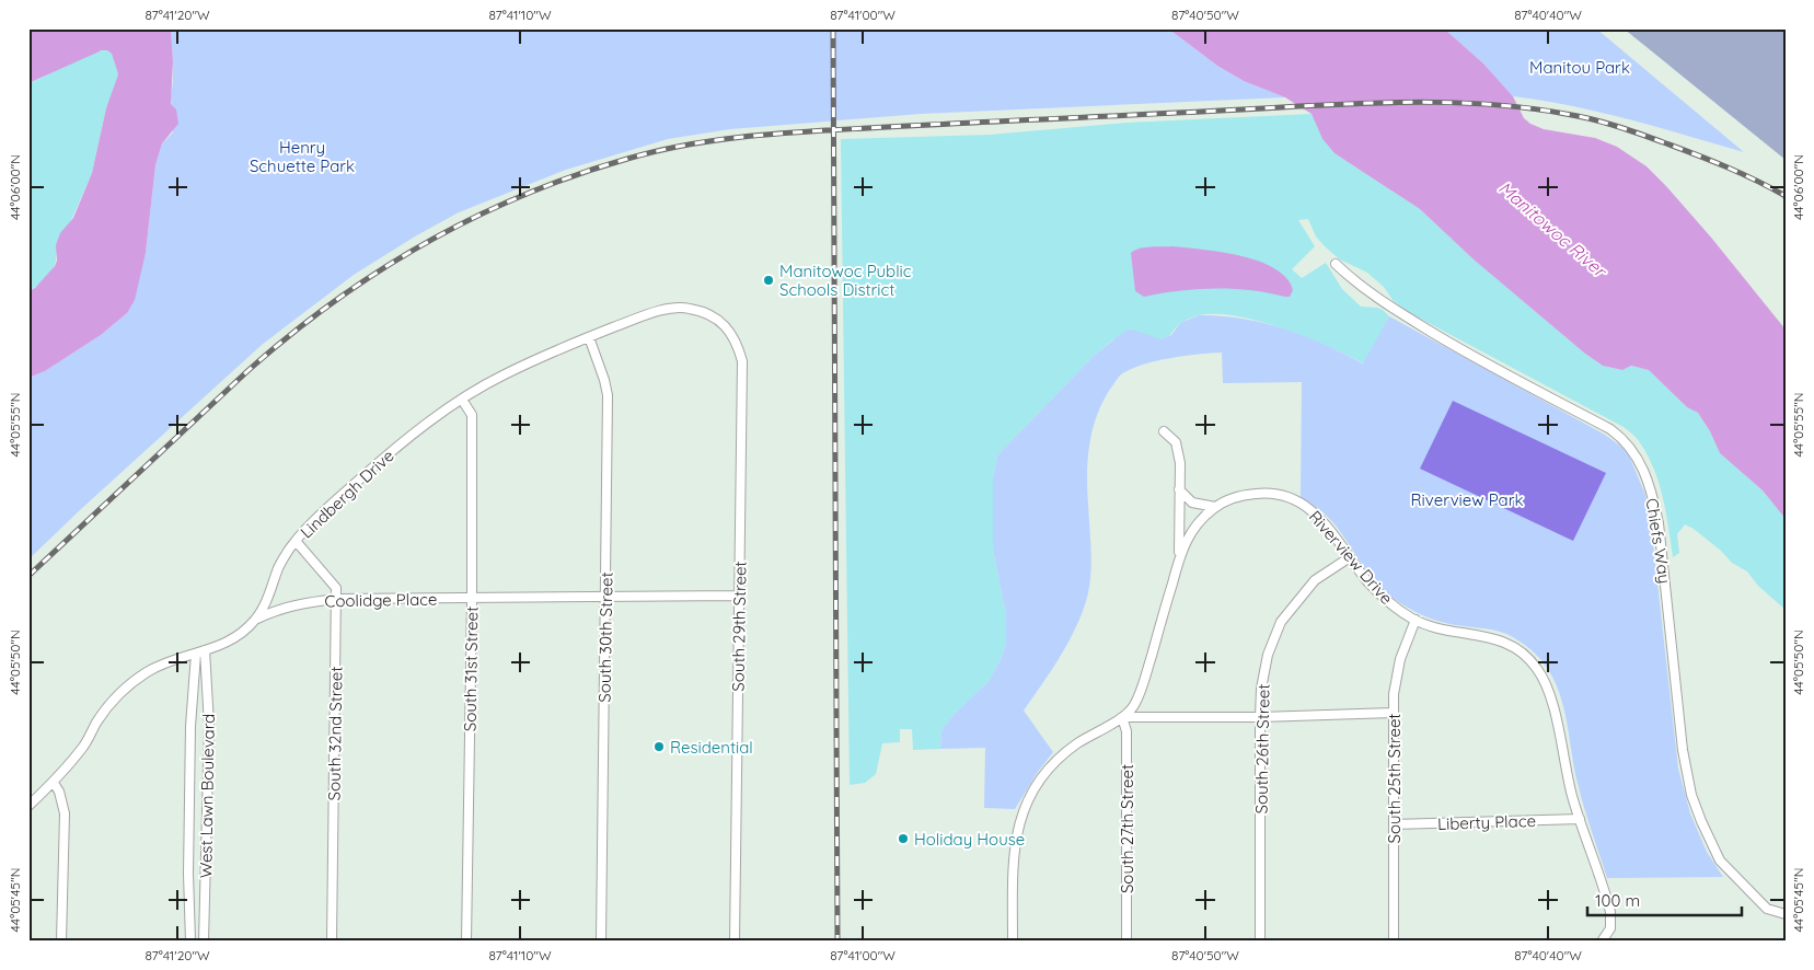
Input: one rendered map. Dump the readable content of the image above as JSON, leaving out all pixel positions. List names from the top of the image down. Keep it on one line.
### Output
{"streets":{"street":["Lindbergh Drive","Chiefs Way","Riverview Drive","Coolidge Place","South 29th Street","South 30th Street","South 31st Street","South 32nd Street","South 26th Street","South 25th Street","West Lawn Boulevard","Liberty Place","South 27th Street"]},"crossings":[["Lindbergh Drive","Coolidge Place"],["Lindbergh Drive","South 29th Street"],["Lindbergh Drive","South 30th Street"],["Lindbergh Drive","South 31st Street"],["Lindbergh Drive","South 32nd Street"],["Lindbergh Drive","West Lawn Boulevard"],["Riverview Drive","South 26th Street"],["Riverview Drive","South 25th Street"],["Riverview Drive","Liberty Place"],["Riverview Drive","South 27th Street"],["Coolidge Place","South 29th Street"],["Coolidge Place","South 30th Street"],["Coolidge Place","South 31st Street"],["Coolidge Place","South 32nd Street"],["South 25th Street","Liberty Place"]],"water":["Manitowoc River"],"parks":["Manitou Park","Henry Schuette Park","Riverview Park"],"places":["Manitowoc Public Schools District","Residential","Holiday House"],"scale_bar":"100 m","coordinates":["87°41'20\"W","87°41'10\"W","87°41'00\"W","87°40'50\"W","87°40'40\"W","44°06'00\"N","44°05'55\"N","44°05'50\"N","44°05'45\"N"]}
